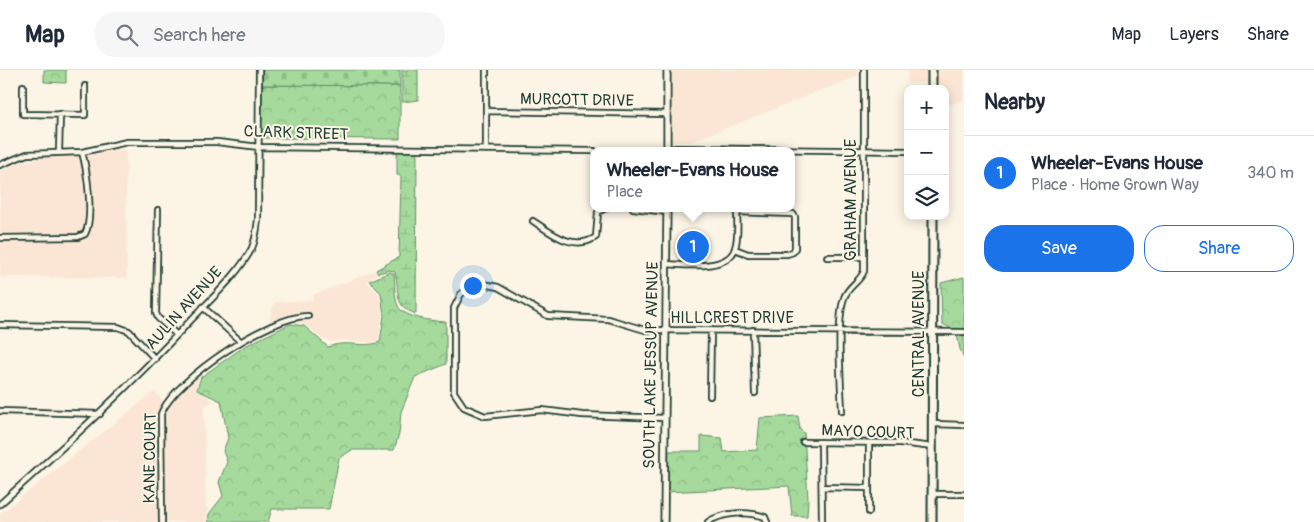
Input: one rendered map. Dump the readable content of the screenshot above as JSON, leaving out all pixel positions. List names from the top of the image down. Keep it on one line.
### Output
{"streets":{"main road":["CENTRAL AVENUE"],"street":["MURCOTT DRIVE","CLARK STREET","GRAHAM AVENUE","AULIN AVENUE","HILLCREST DRIVE","SOUTH LAKE JESSUP AVENUE","MAYO COURT","KANE COURT"]},"crossings":[["CLARK STREET","AULIN AVENUE"],["GRAHAM AVENUE","HILLCREST DRIVE"],["HILLCREST DRIVE","CENTRAL AVENUE"],["HILLCREST DRIVE","SOUTH LAKE JESSUP AVENUE"],["CENTRAL AVENUE","MAYO COURT"]],"page":{"header":"Map","search":"Search here","nav":["Map","Layers","Share"],"heading":"Nearby","map_buttons":["+","−"],"list":[{"mark":"1","name":"Wheeler-Evans House","note":"Place · Home Grown Way","value":"340 m"}],"popup":["Wheeler-Evans House","Place"],"buttons":["Save","Share"],"pins":"1"}}
